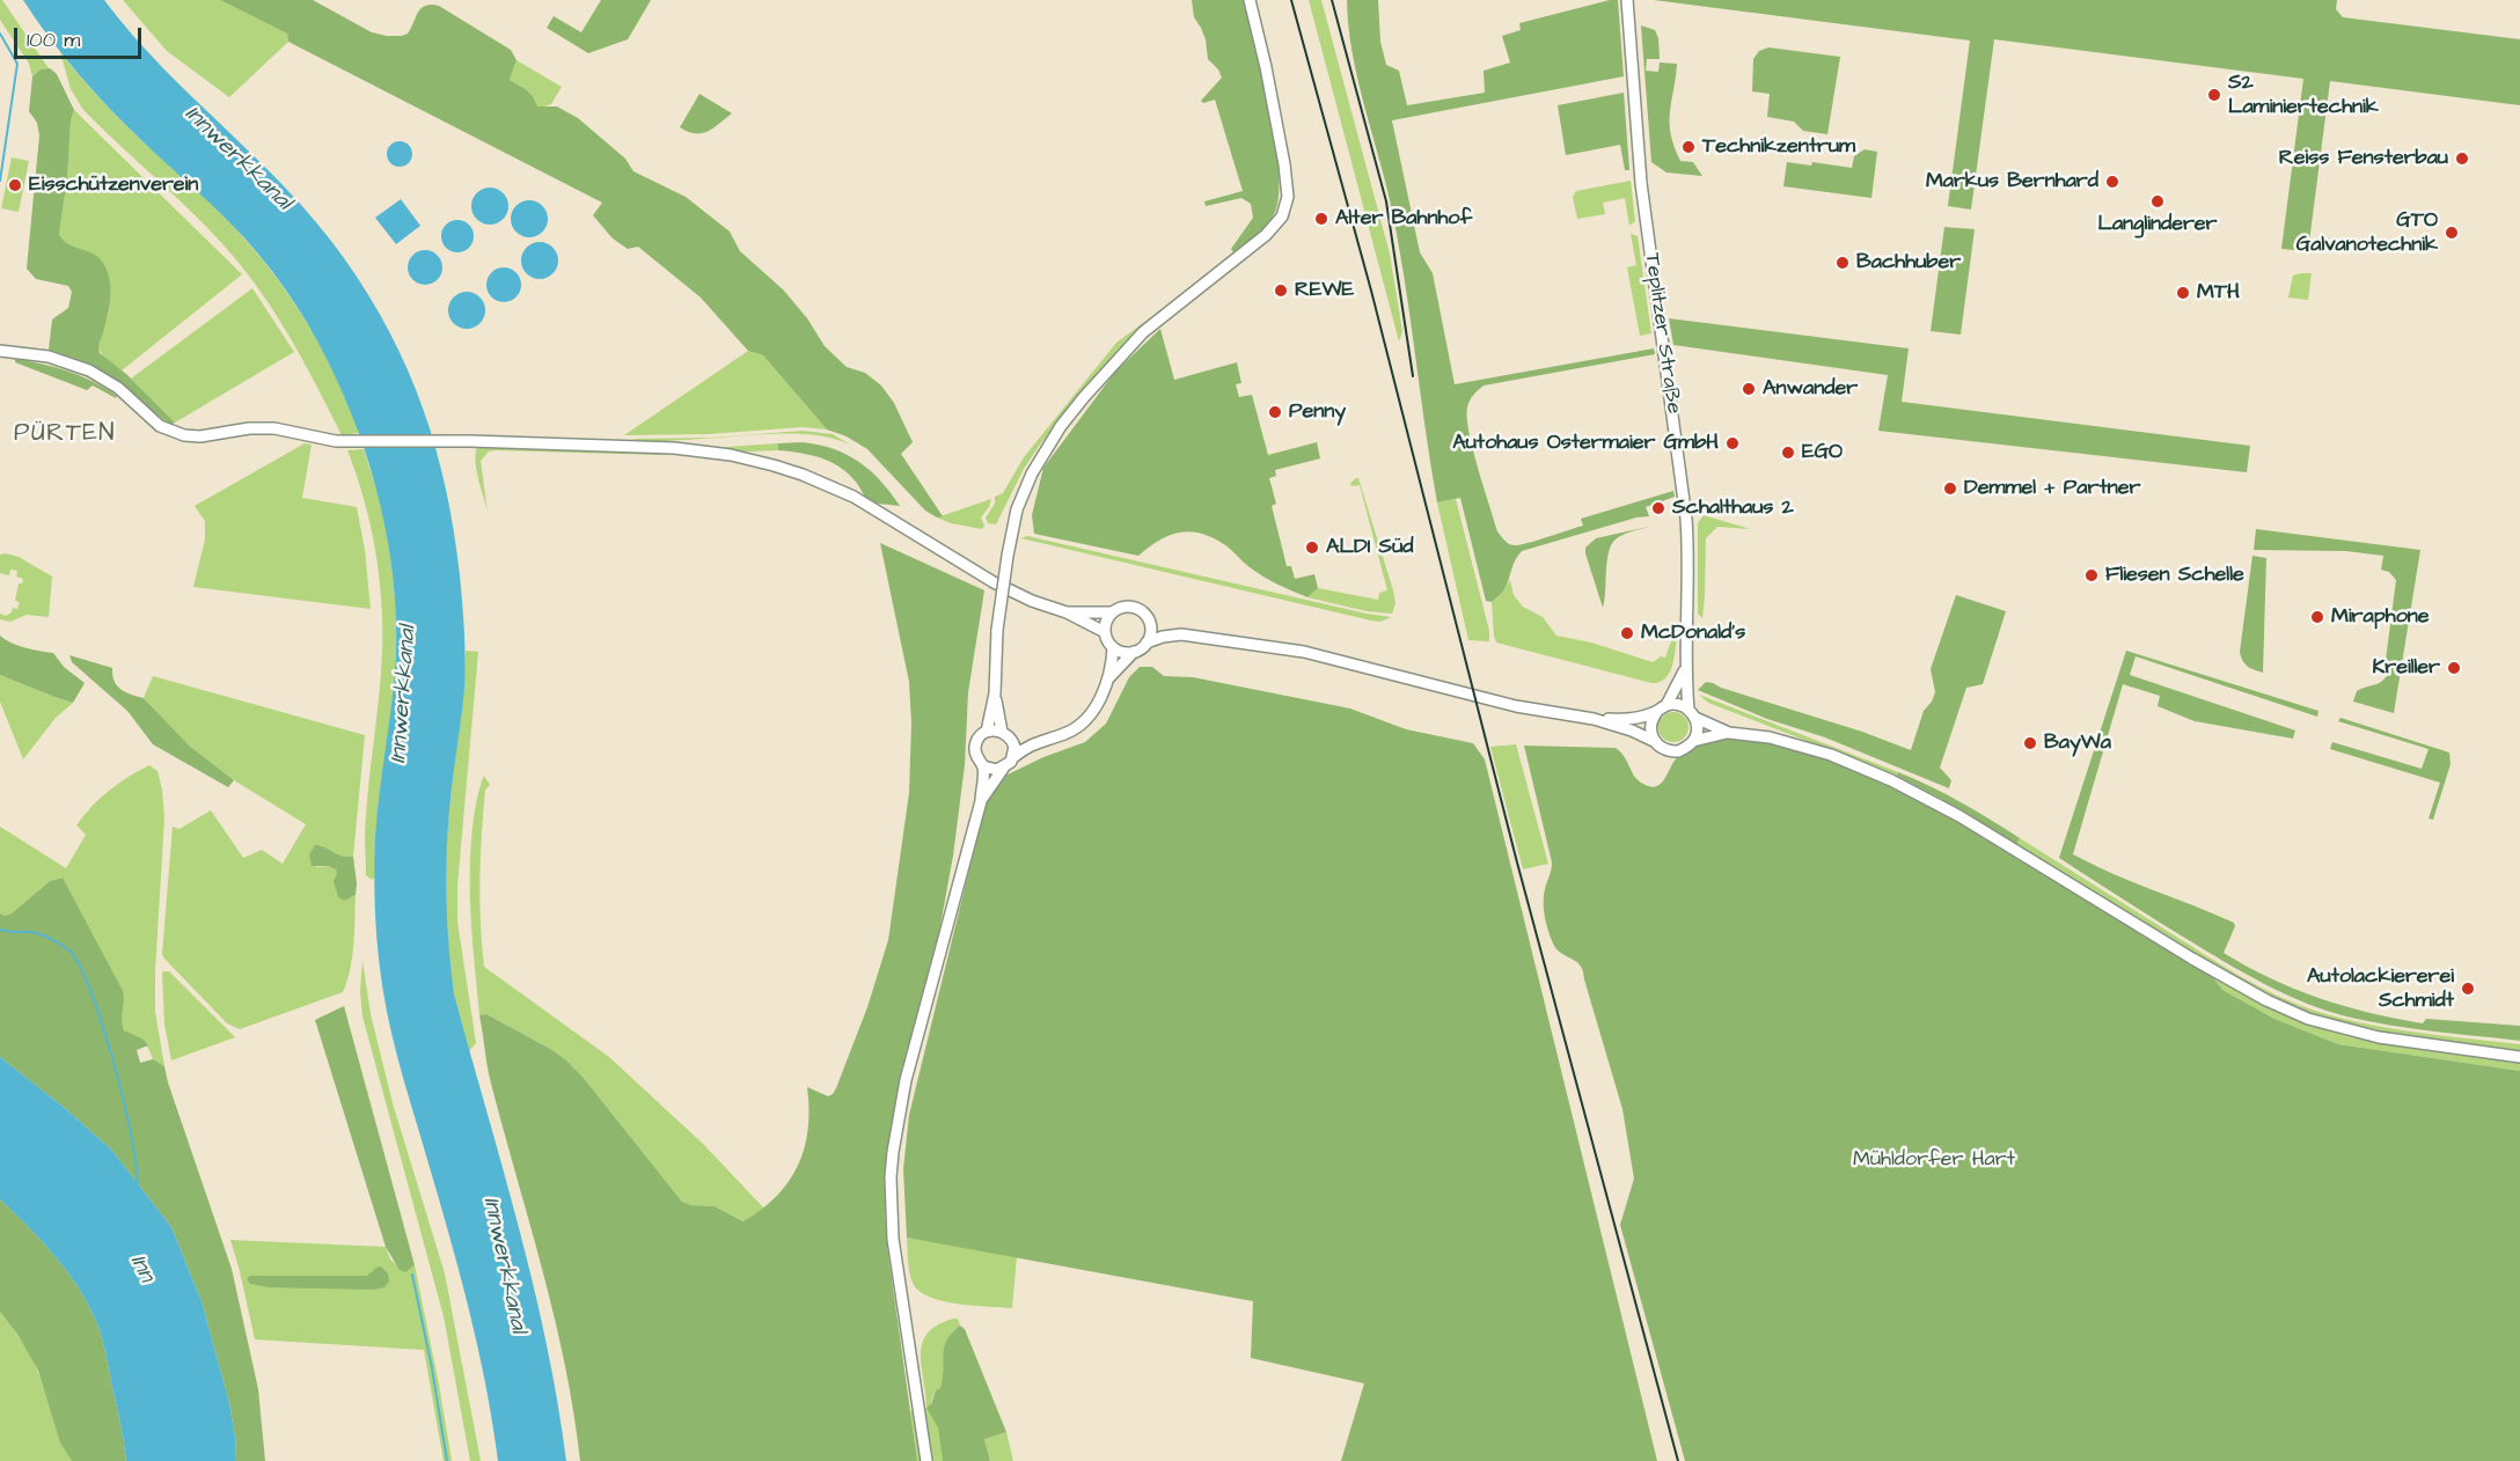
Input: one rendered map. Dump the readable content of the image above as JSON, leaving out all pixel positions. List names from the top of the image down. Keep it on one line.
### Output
{"streets":{"main road":["Teplitzer Straße"]},"districts":["PÜRTEN"],"water":["Innwerkkanal","Inn"],"parks":["Mühldorfer Hart"],"places":["S2 Laminiertechnik","Technikzentrum","Reiss Fensterbau","Markus Bernhard","Eisschützenverein","Langlinderer","Alter Bahnhof","GTO Galvanotechnik","Bachhuber","REWE","MTH","Anwander","Penny","Autohaus Ostermaier GmbH","EGO","Demmel + Partner","Schalthaus 2","ALDI Süd","Fliesen Schelle","Miraphone","McDonald's","Kreiller","BayWa","Autolackiererei Schmidt"],"scale_bar":"100 m"}
